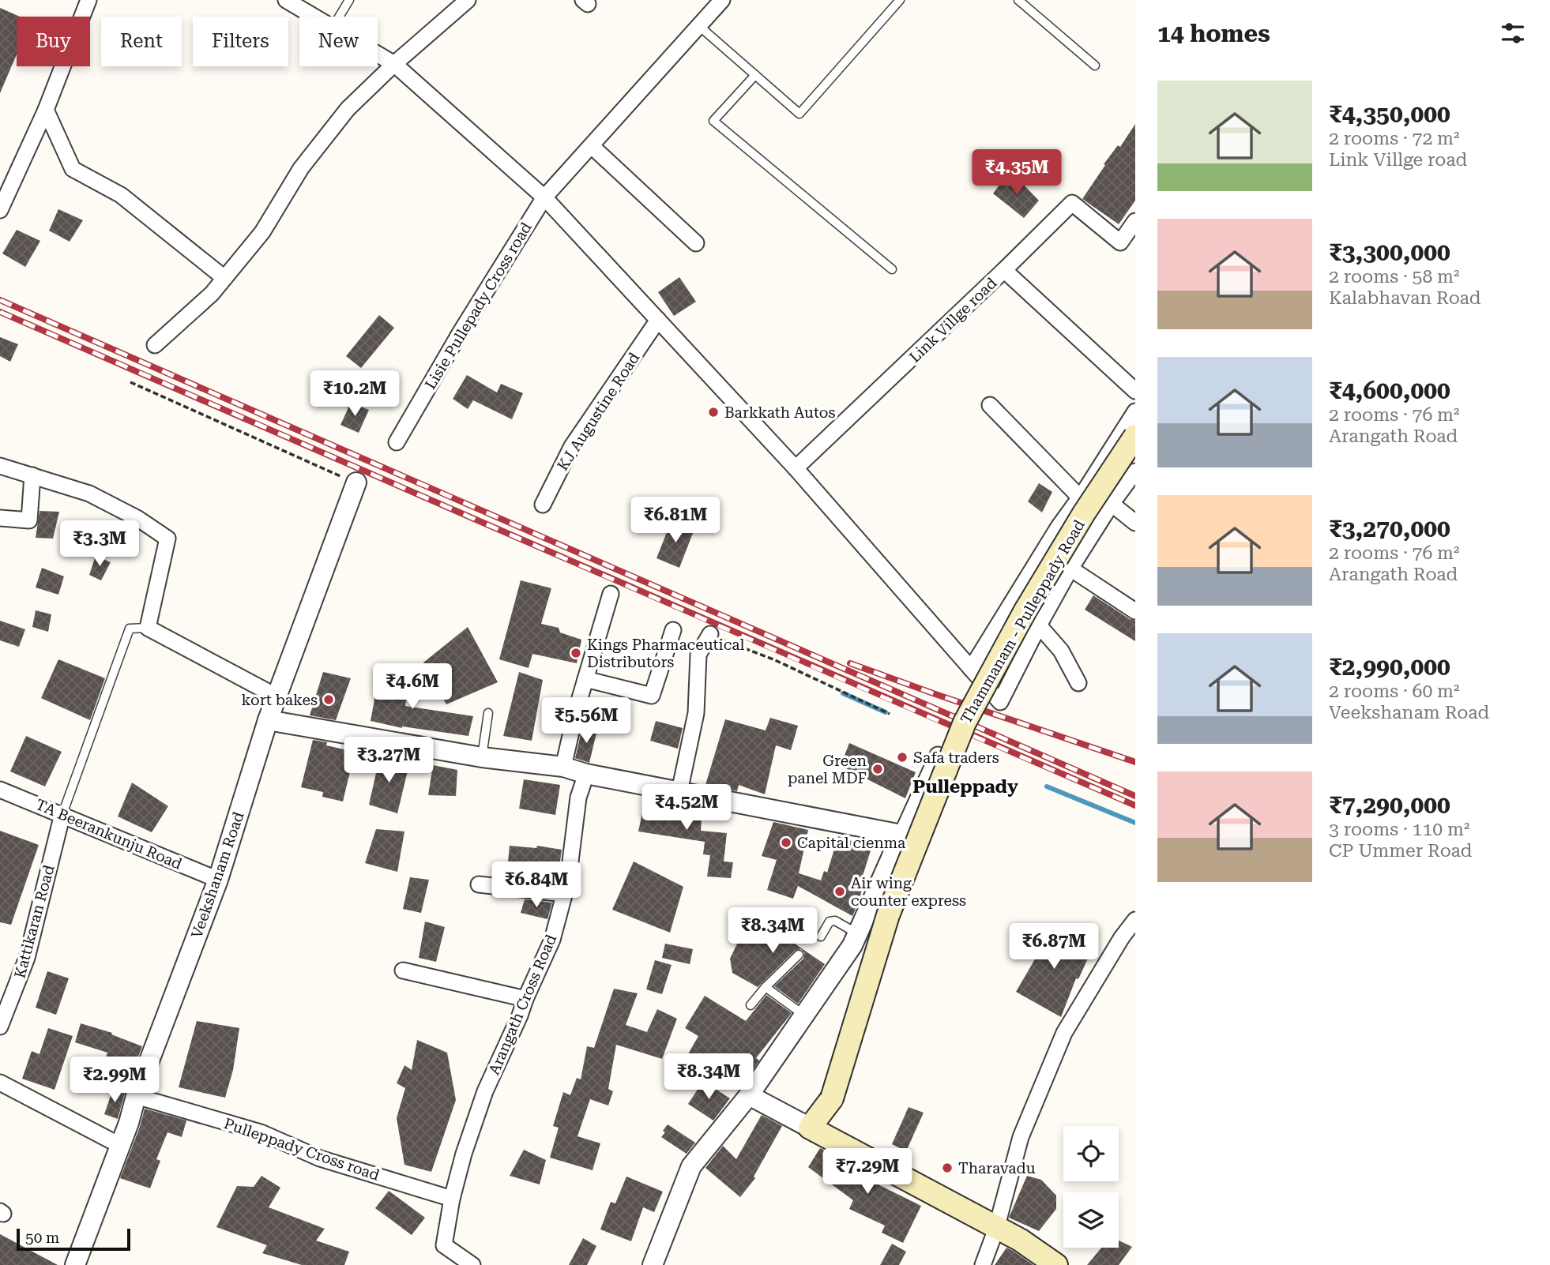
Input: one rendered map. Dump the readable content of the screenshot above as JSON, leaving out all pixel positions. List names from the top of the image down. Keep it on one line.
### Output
{"streets":{"main road":["Thammanam - Pulleppady Road"],"street":["Lisie Pullepady Cross road","Link Villge road","KJ Augustine Road","TA Beerankunju Road","Veekshanam Road","Kattikaran Road","Arangath Cross Road","Pulleppady Cross road"]},"crossings":[["TA Beerankunju Road","Veekshanam Road"],["TA Beerankunju Road","Kattikaran Road"],["Veekshanam Road","Pulleppady Cross road"],["Arangath Cross Road","Pulleppady Cross road"]],"districts":["Pulleppady"],"places":["Barkkath Autos","Kings Pharmaceutical Distributors","kort bakes","Safa traders","Green panel MDF","Capital cienma","Air wing counter express","Tharavadu"],"scale_bar":"50 m","page":{"heading":"14 homes","chip":["Buy","Rent","Filters","New"],"list":[{"name":"₹4,350,000","note":"2 rooms · 72 m² · Link Villge road"},{"name":"₹3,300,000","note":"2 rooms · 58 m² · Kalabhavan Road"},{"name":"₹4,600,000","note":"2 rooms · 76 m² · Arangath Road"},{"name":"₹3,270,000","note":"2 rooms · 76 m² · Arangath Road"},{"name":"₹2,990,000","note":"2 rooms · 60 m² · Veekshanam Road"},{"name":"₹7,290,000","note":"3 rooms · 110 m² · CP Ummer Road"}],"price":["₹4.35M","₹10.2M","₹6.81M","₹3.3M","₹4.6M","₹5.56M","₹3.27M","₹4.52M","₹6.84M","₹8.34M","₹6.87M","₹8.34M","₹2.99M","₹7.29M"],"scale":"50 m"}}
